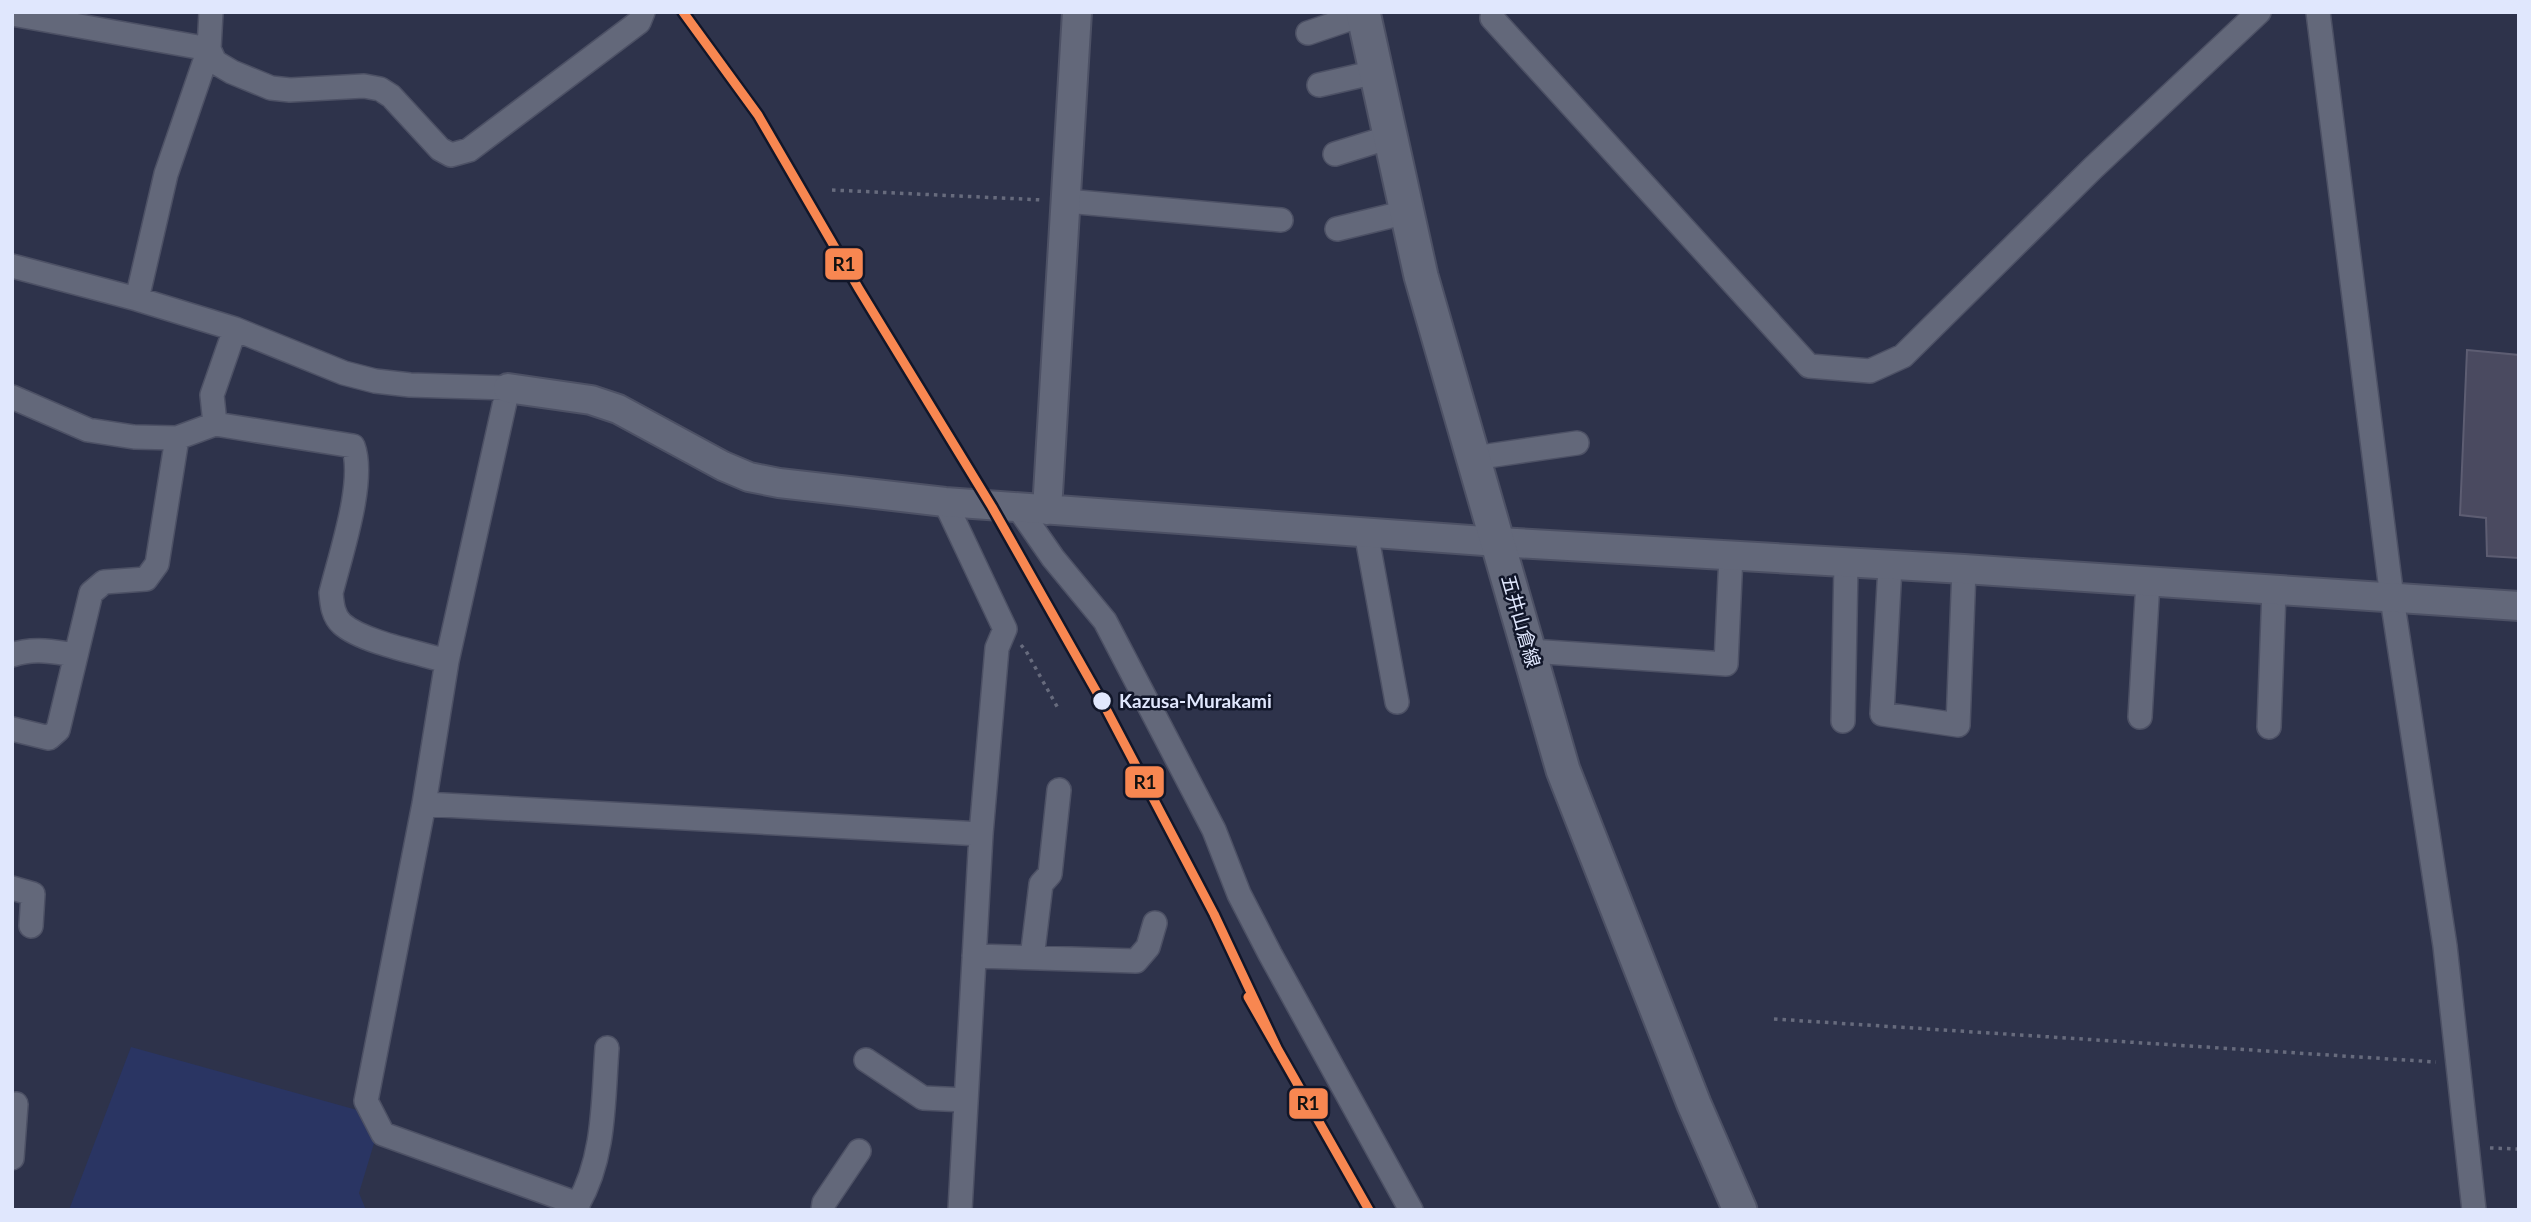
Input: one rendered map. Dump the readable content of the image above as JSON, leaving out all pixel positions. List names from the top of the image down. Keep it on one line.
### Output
{"streets":{"main road":["五井山倉線"]},"places":["Kazusa-Murakami"],"lines":["transit line R1"]}
